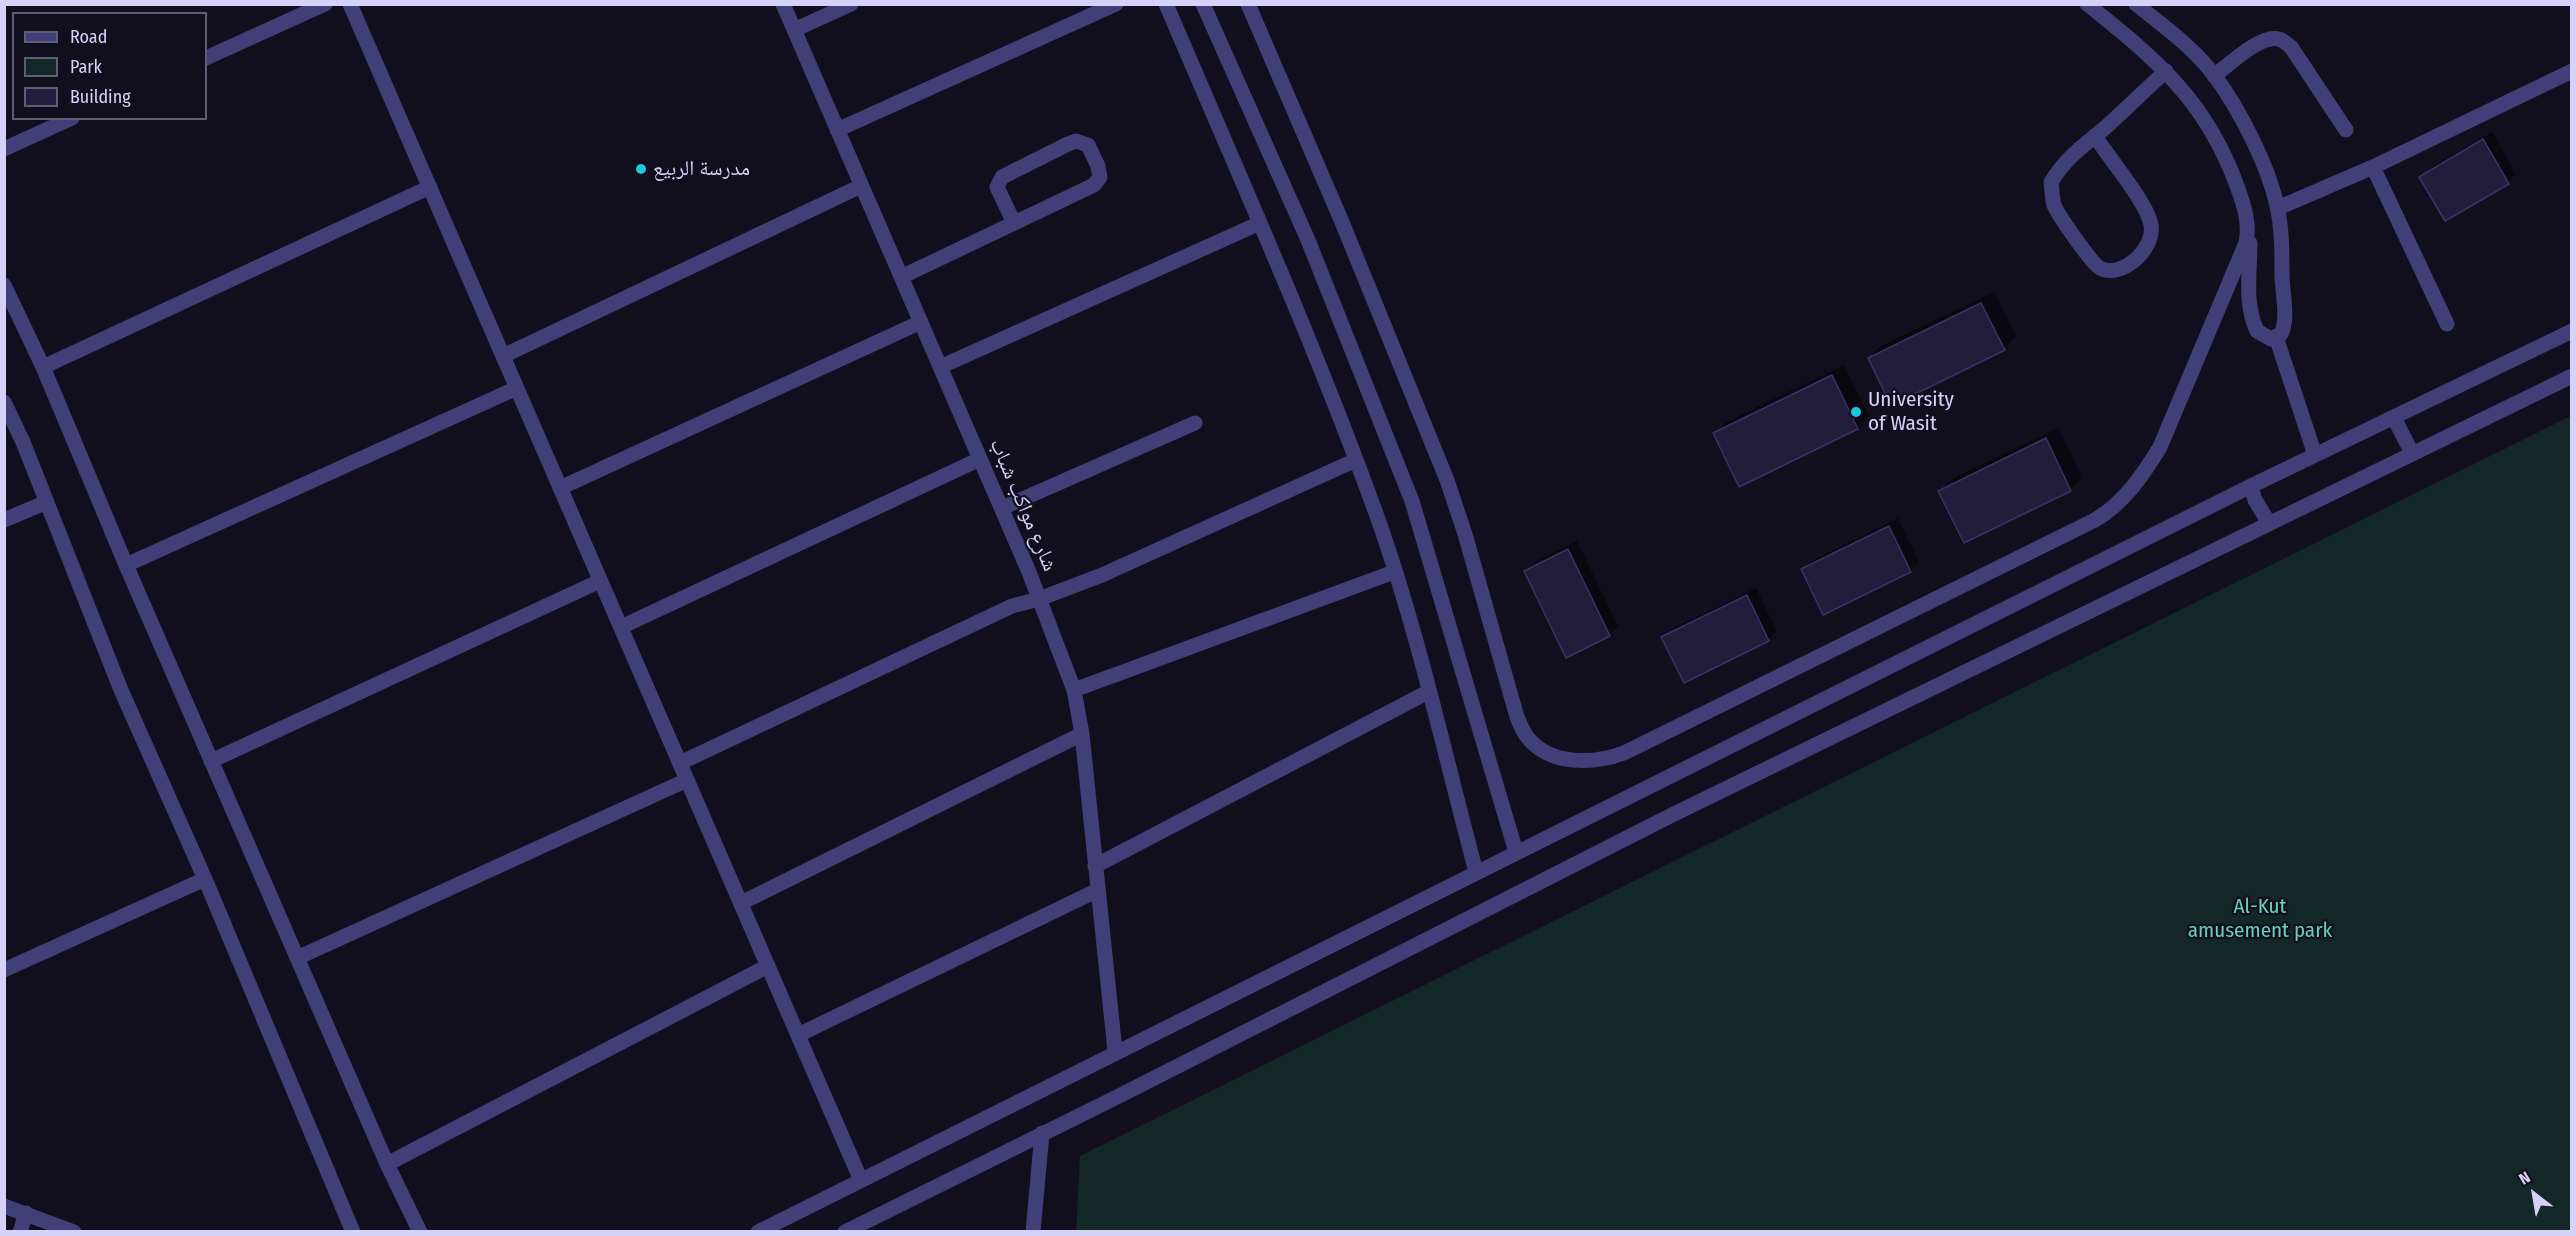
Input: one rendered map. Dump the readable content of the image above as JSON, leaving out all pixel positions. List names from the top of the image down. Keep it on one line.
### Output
{"streets":{"street":["شارع مواكب شباب"]},"parks":["Al-Kut amusement park"],"places":["مدرسة الربيع","University of Wasit"],"legend":["Road","Park","Building"],"north":"top left"}
